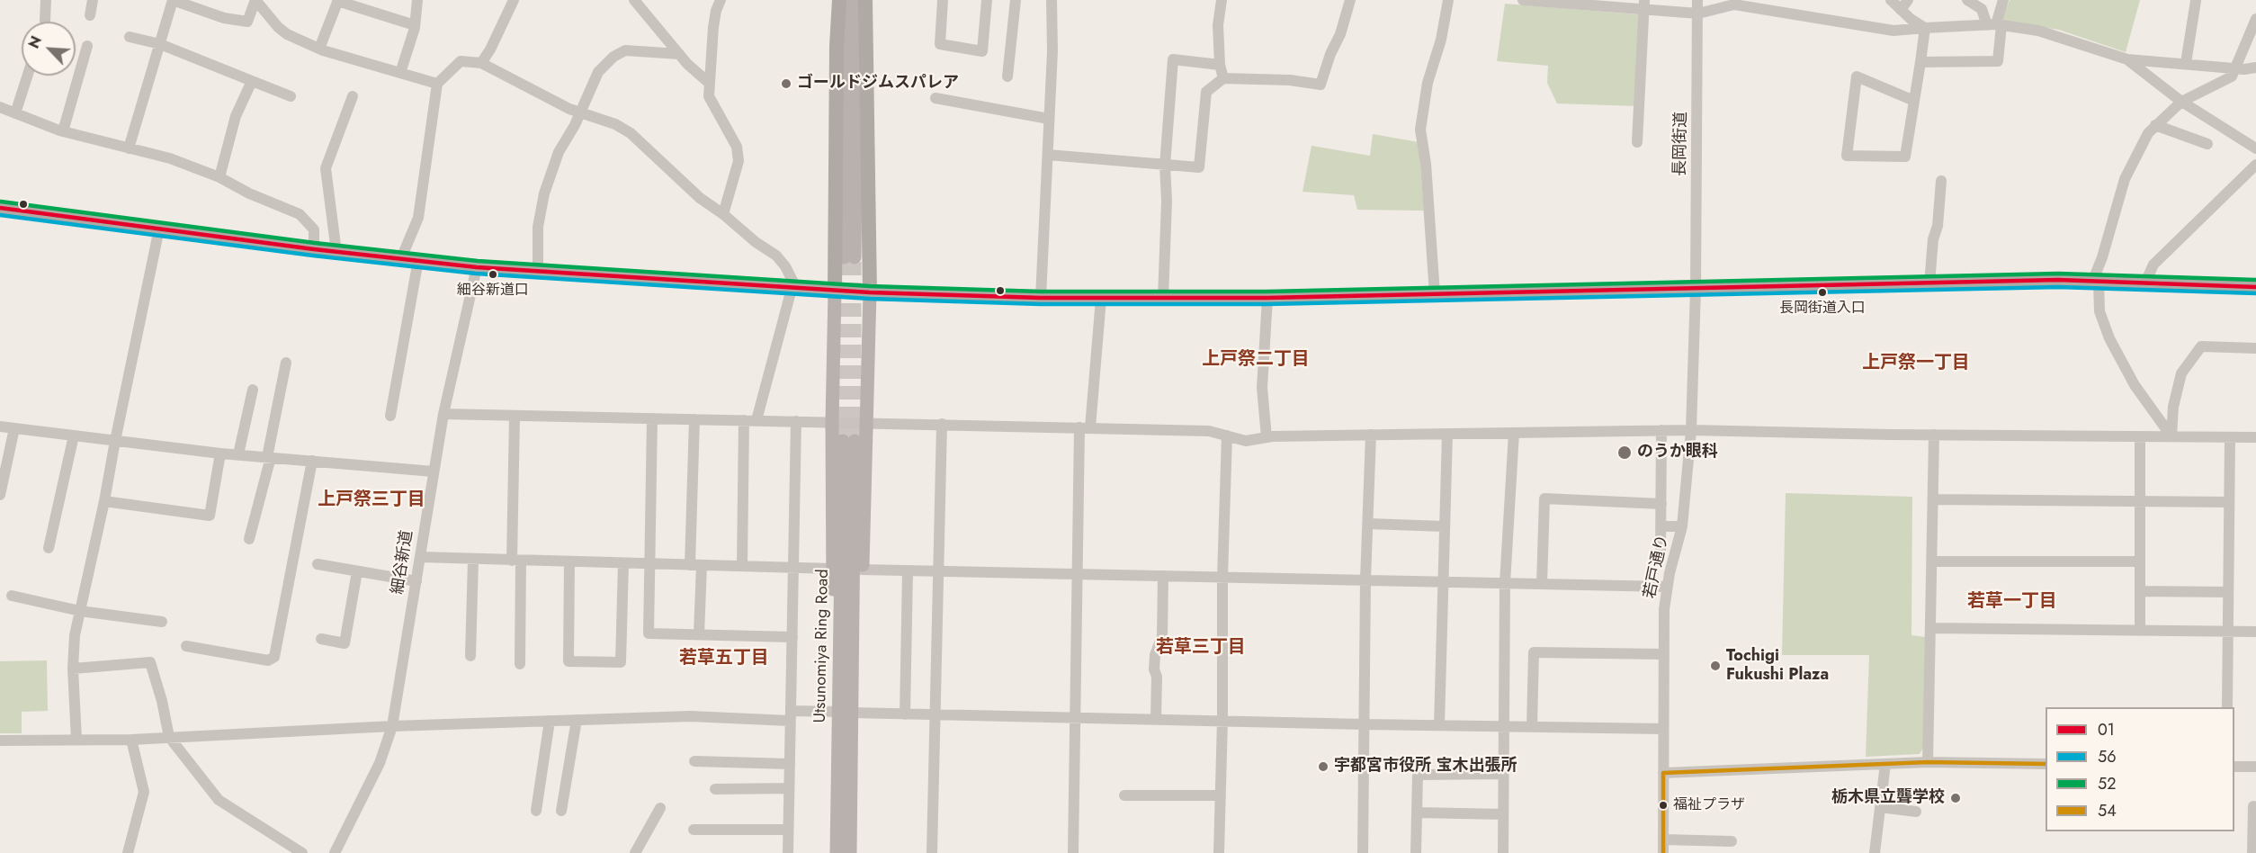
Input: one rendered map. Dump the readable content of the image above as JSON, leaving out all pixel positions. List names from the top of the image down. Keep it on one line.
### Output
{"streets":{"main road":["Utsunomiya Ring Road"],"street":["長岡街道","細谷新道","若戸通り"]},"crossings":[["長岡街道","若戸通り"]],"districts":["上戸祭二丁目","上戸祭一丁目","上戸祭三丁目","若草一丁目","若草三丁目","若草五丁目"],"places":["ゴールドジムスパレア","細谷新道口","長岡街道入口","のうか眼科","Tochigi Fukushi Plaza","宇都宮市役所 宝木出張所","栃木県立聾学校","福祉プラザ"],"lines":["transit line 52","transit line 01","transit line 56","transit line 54"],"legend":["01","56","52","54"],"north":"top left"}
